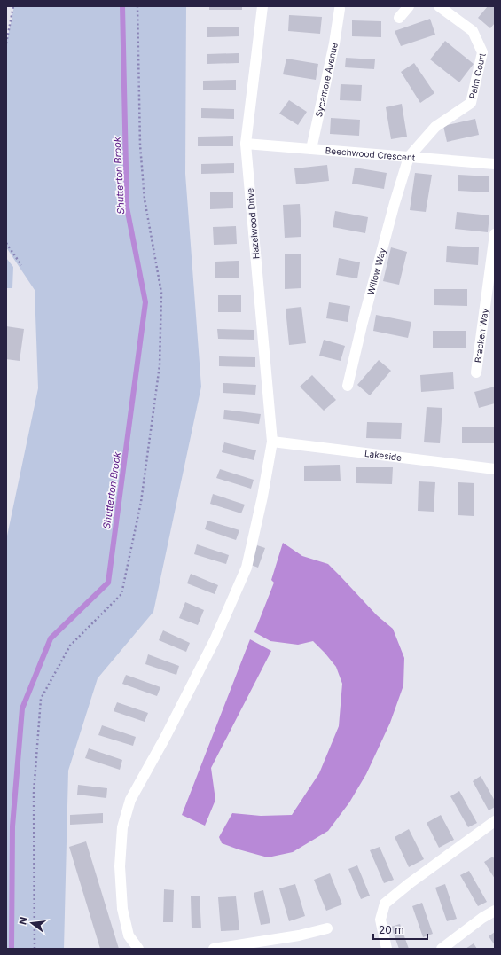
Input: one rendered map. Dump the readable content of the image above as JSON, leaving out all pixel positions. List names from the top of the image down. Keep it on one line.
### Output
{"streets":{"lane":["Palm Court","Sycamore Avenue","Beechwood Crescent","Hazelwood Drive","Willow Way","Bracken Way","Lakeside"]},"crossings":[["Palm Court","Beechwood Crescent"],["Palm Court","Willow Way"],["Sycamore Avenue","Beechwood Crescent"],["Beechwood Crescent","Hazelwood Drive"],["Beechwood Crescent","Willow Way"],["Hazelwood Drive","Lakeside"]],"water":["Shutterton Brook"],"scale_bar":"20 m","north":"left"}
